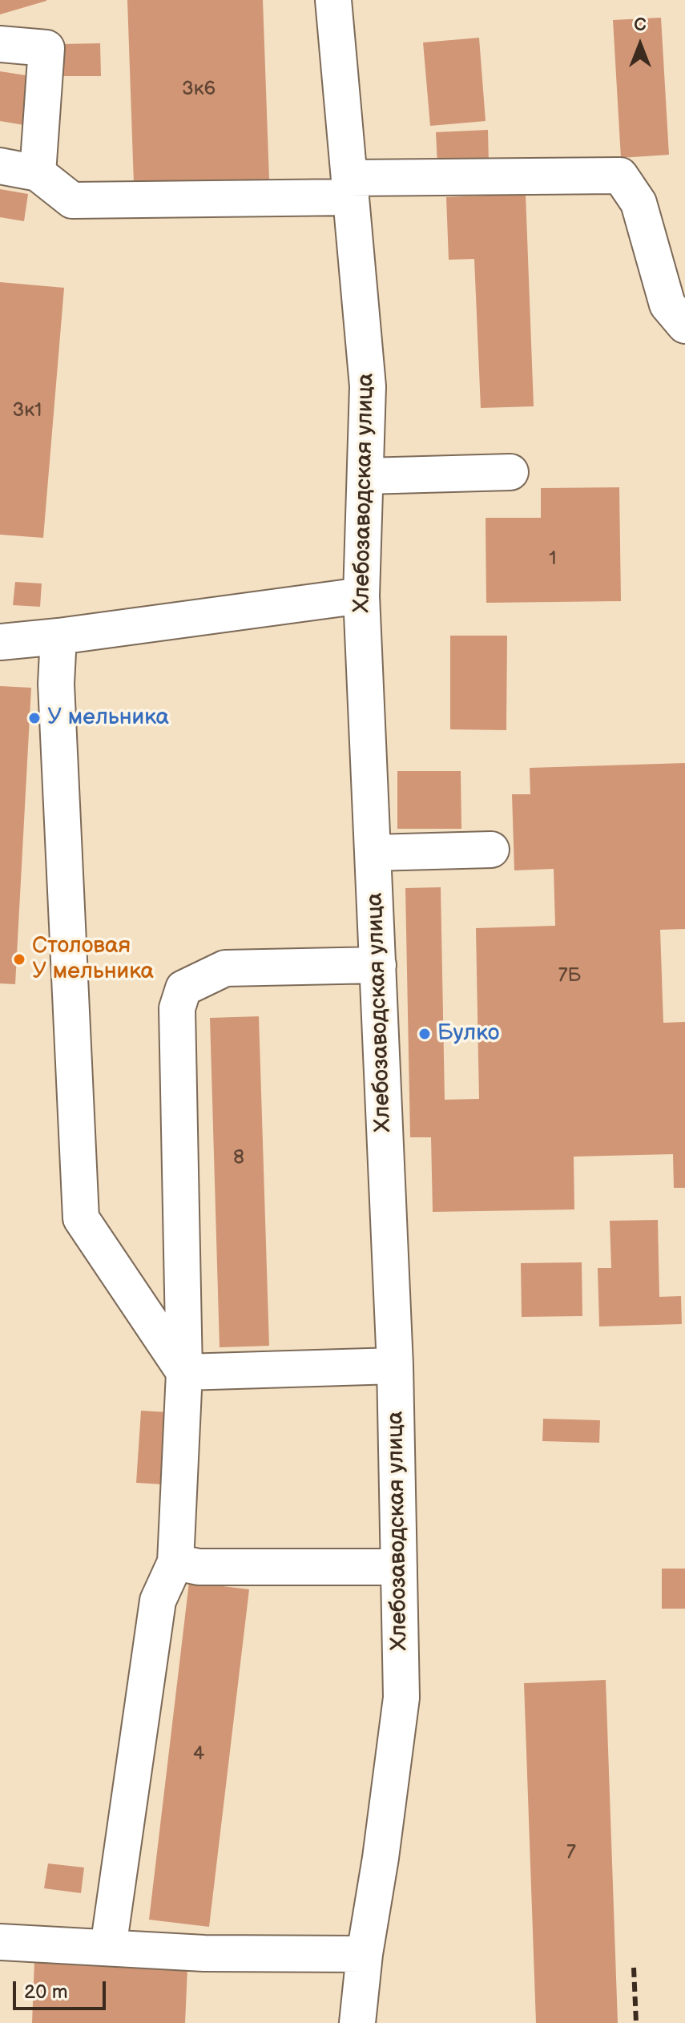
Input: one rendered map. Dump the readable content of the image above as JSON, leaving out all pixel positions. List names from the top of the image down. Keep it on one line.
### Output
{"streets":{"street":["Хлебозаводская улица"]},"places":["У мельника","Столовая У мельника","Булко"],"house_numbers":["3к6","3к1","1","7Б","8","4","7"],"scale_bar":"20 m","north":"top"}
